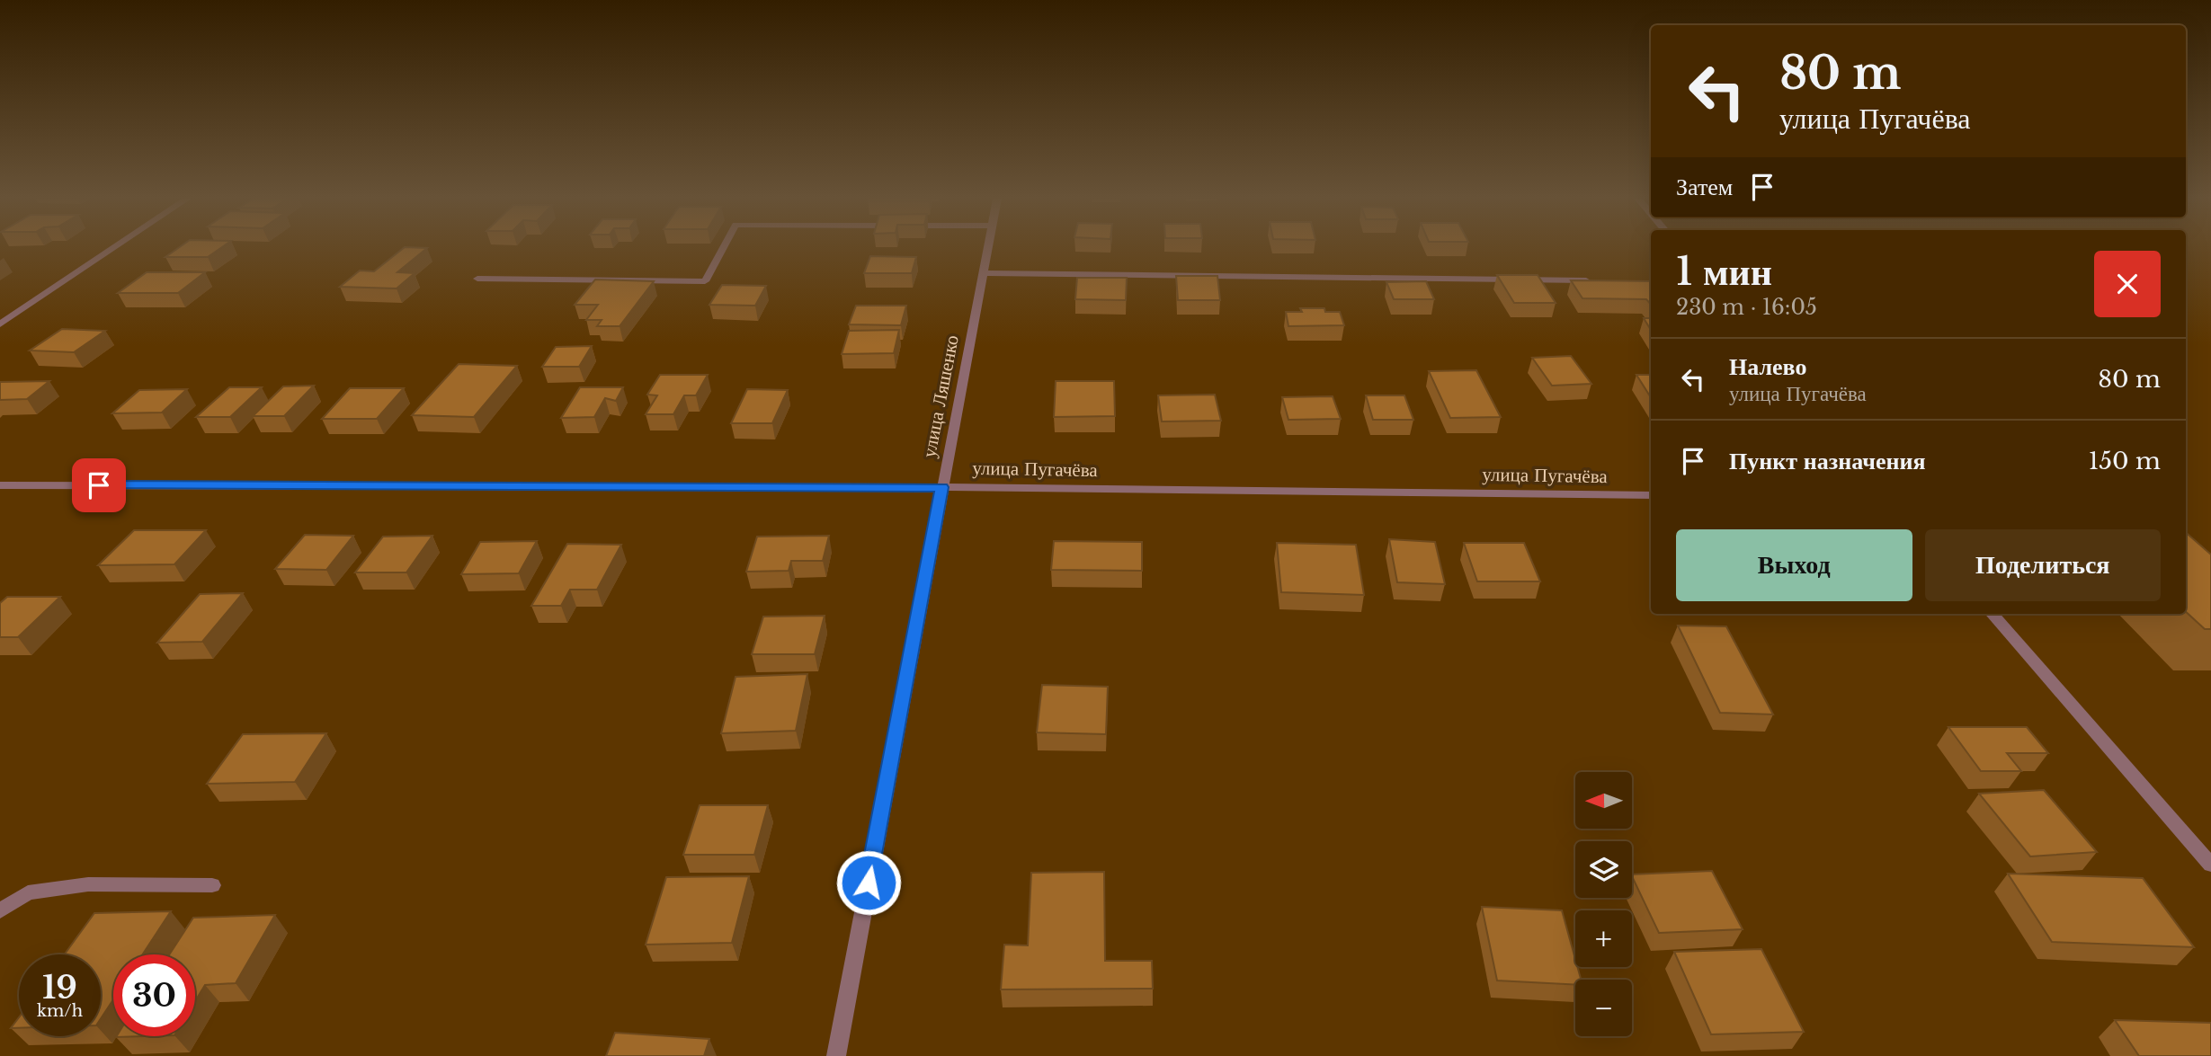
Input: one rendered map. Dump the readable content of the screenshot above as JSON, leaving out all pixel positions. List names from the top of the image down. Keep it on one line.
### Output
{"streets":{"street":["улица Ляшенко","улица Пугачёва"]},"crossings":[["улица Ляшенко","улица Пугачёва"]],"north":"left","page":{"turn":["80 m","улица Пугачёва"],"then":"Затем","heading":["1 мин","230 m · 16:05"],"list":[{"name":"Налево","note":"улица Пугачёва","value":"80 m"},{"name":"Пункт назначения","value":"150 m"}],"buttons":["Выход","Поделиться"],"map_buttons":["+","−"],"speed":"19 km/h","limit":"30"}}
